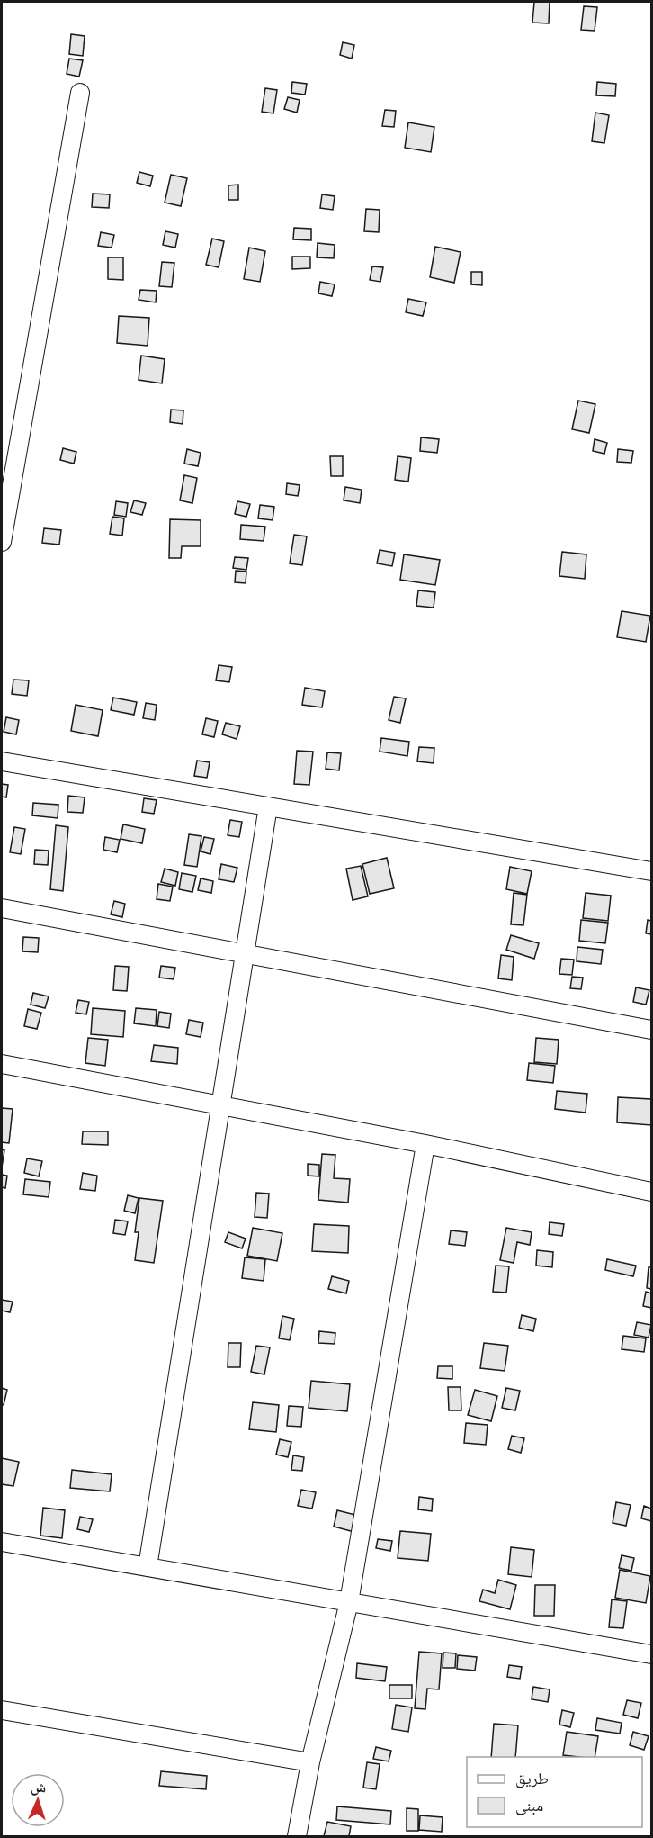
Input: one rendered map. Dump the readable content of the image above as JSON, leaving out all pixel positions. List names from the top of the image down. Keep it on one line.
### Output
{"legend":["طريق","مبنى"],"north":"top"}
